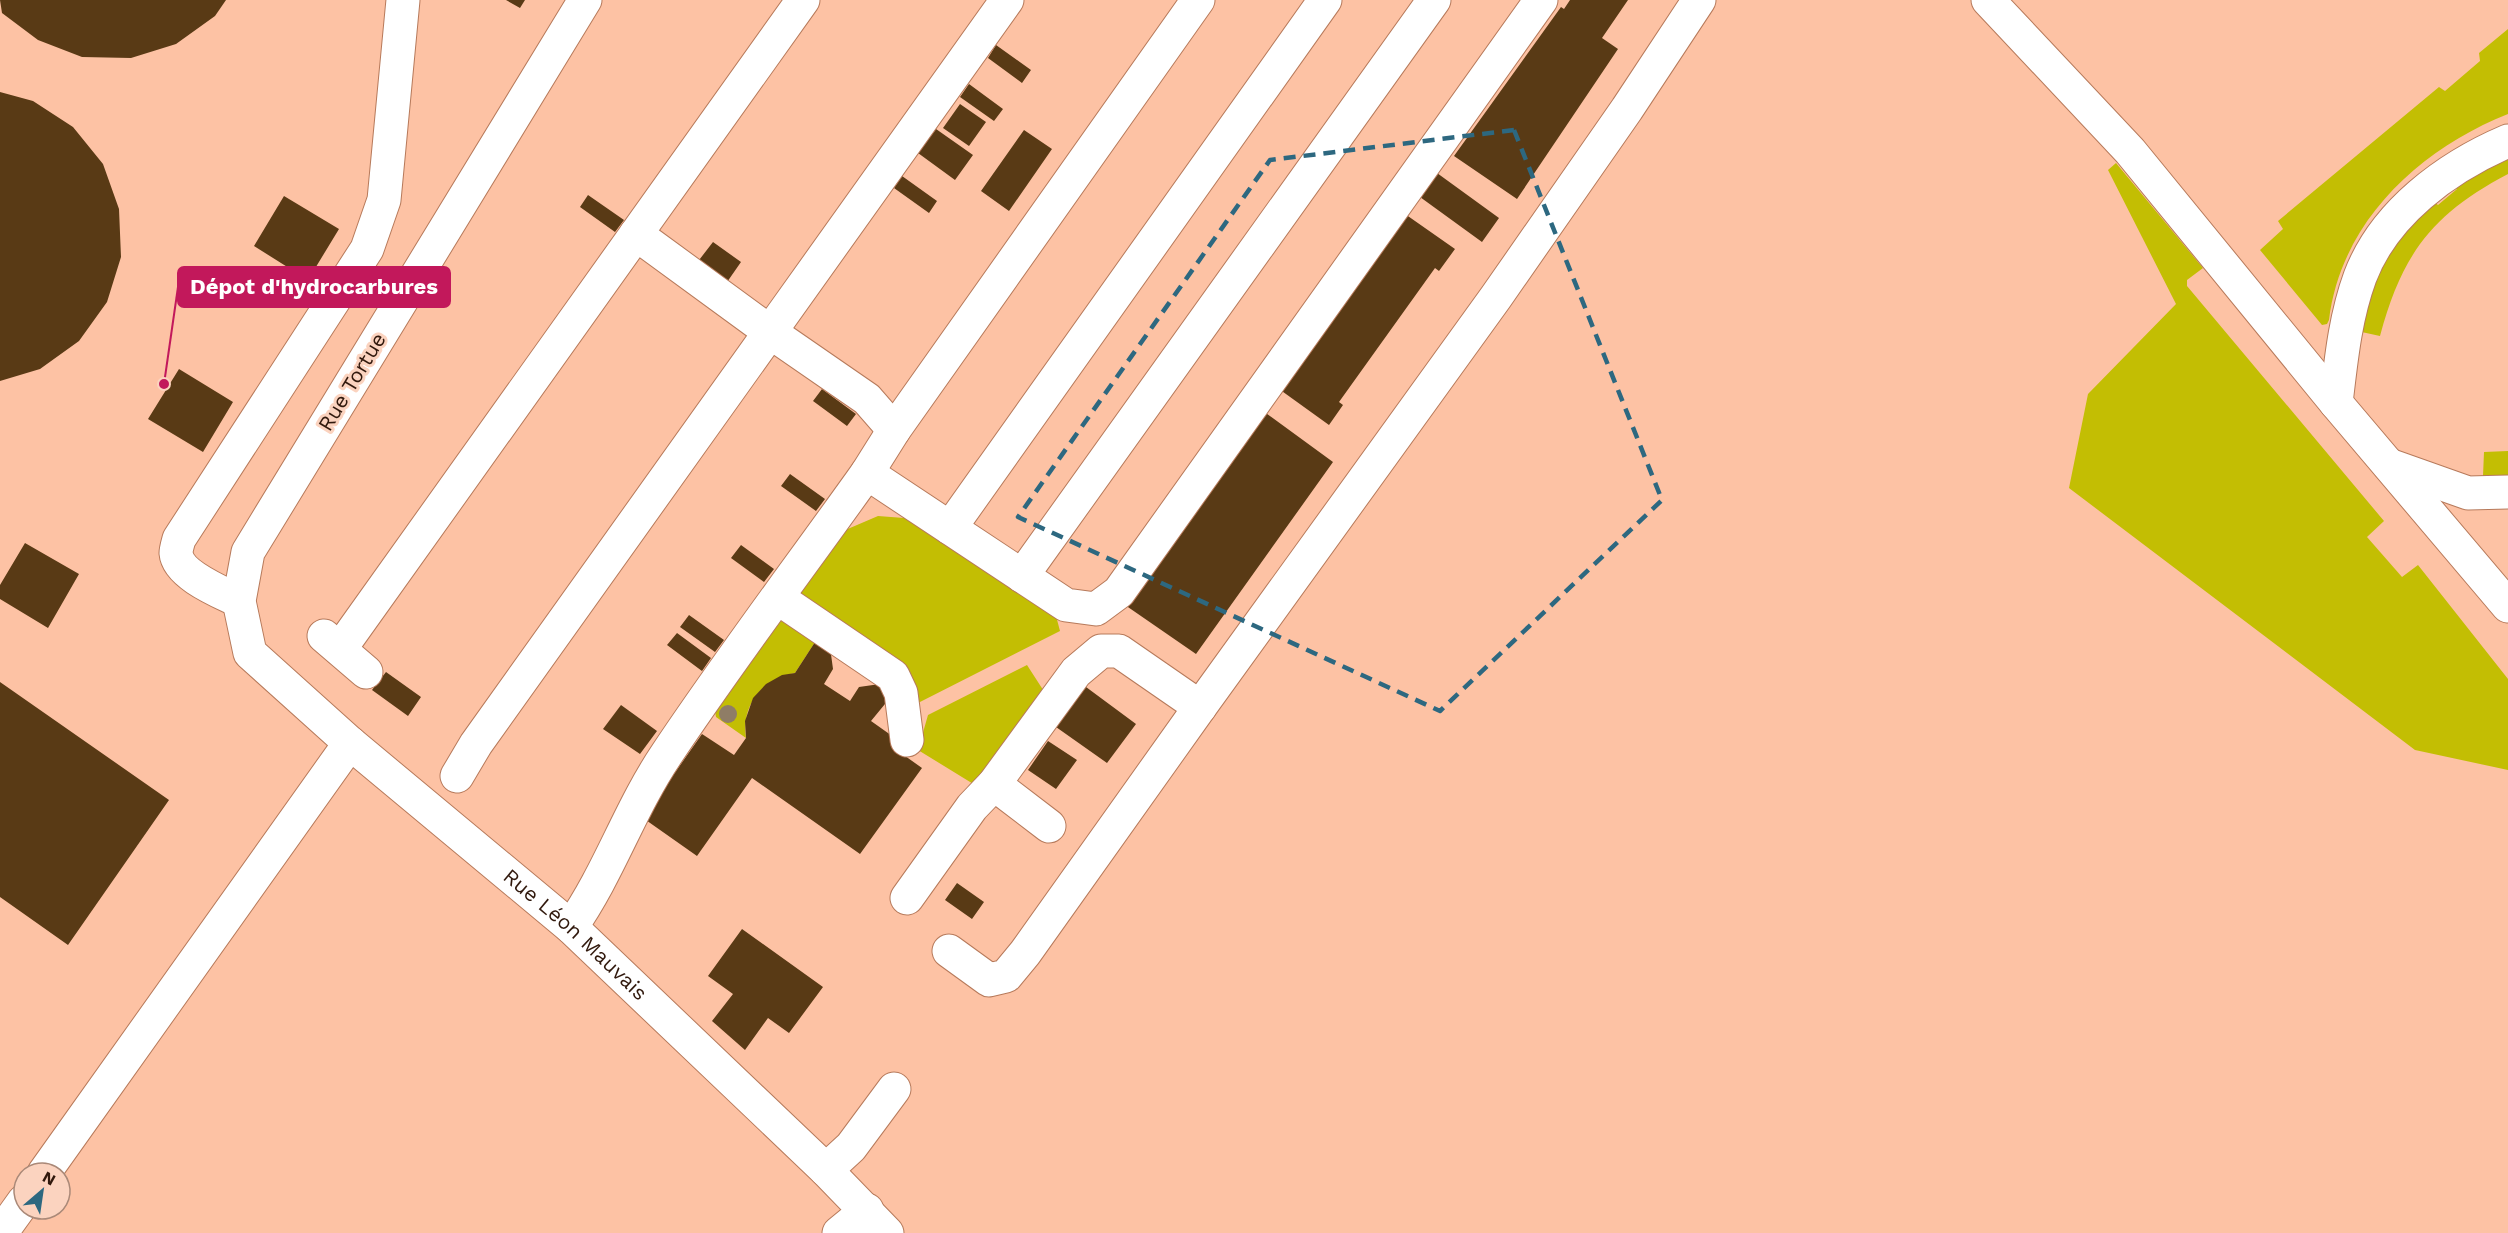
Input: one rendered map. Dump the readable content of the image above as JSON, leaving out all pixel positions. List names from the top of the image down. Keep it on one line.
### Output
{"streets":{"street":["Rue Tortue","Rue Léon Mauvais"]},"crossings":[["Rue Tortue","Rue Léon Mauvais"]],"places":["Dépot d'hydrocarbures"],"north":"top right"}
